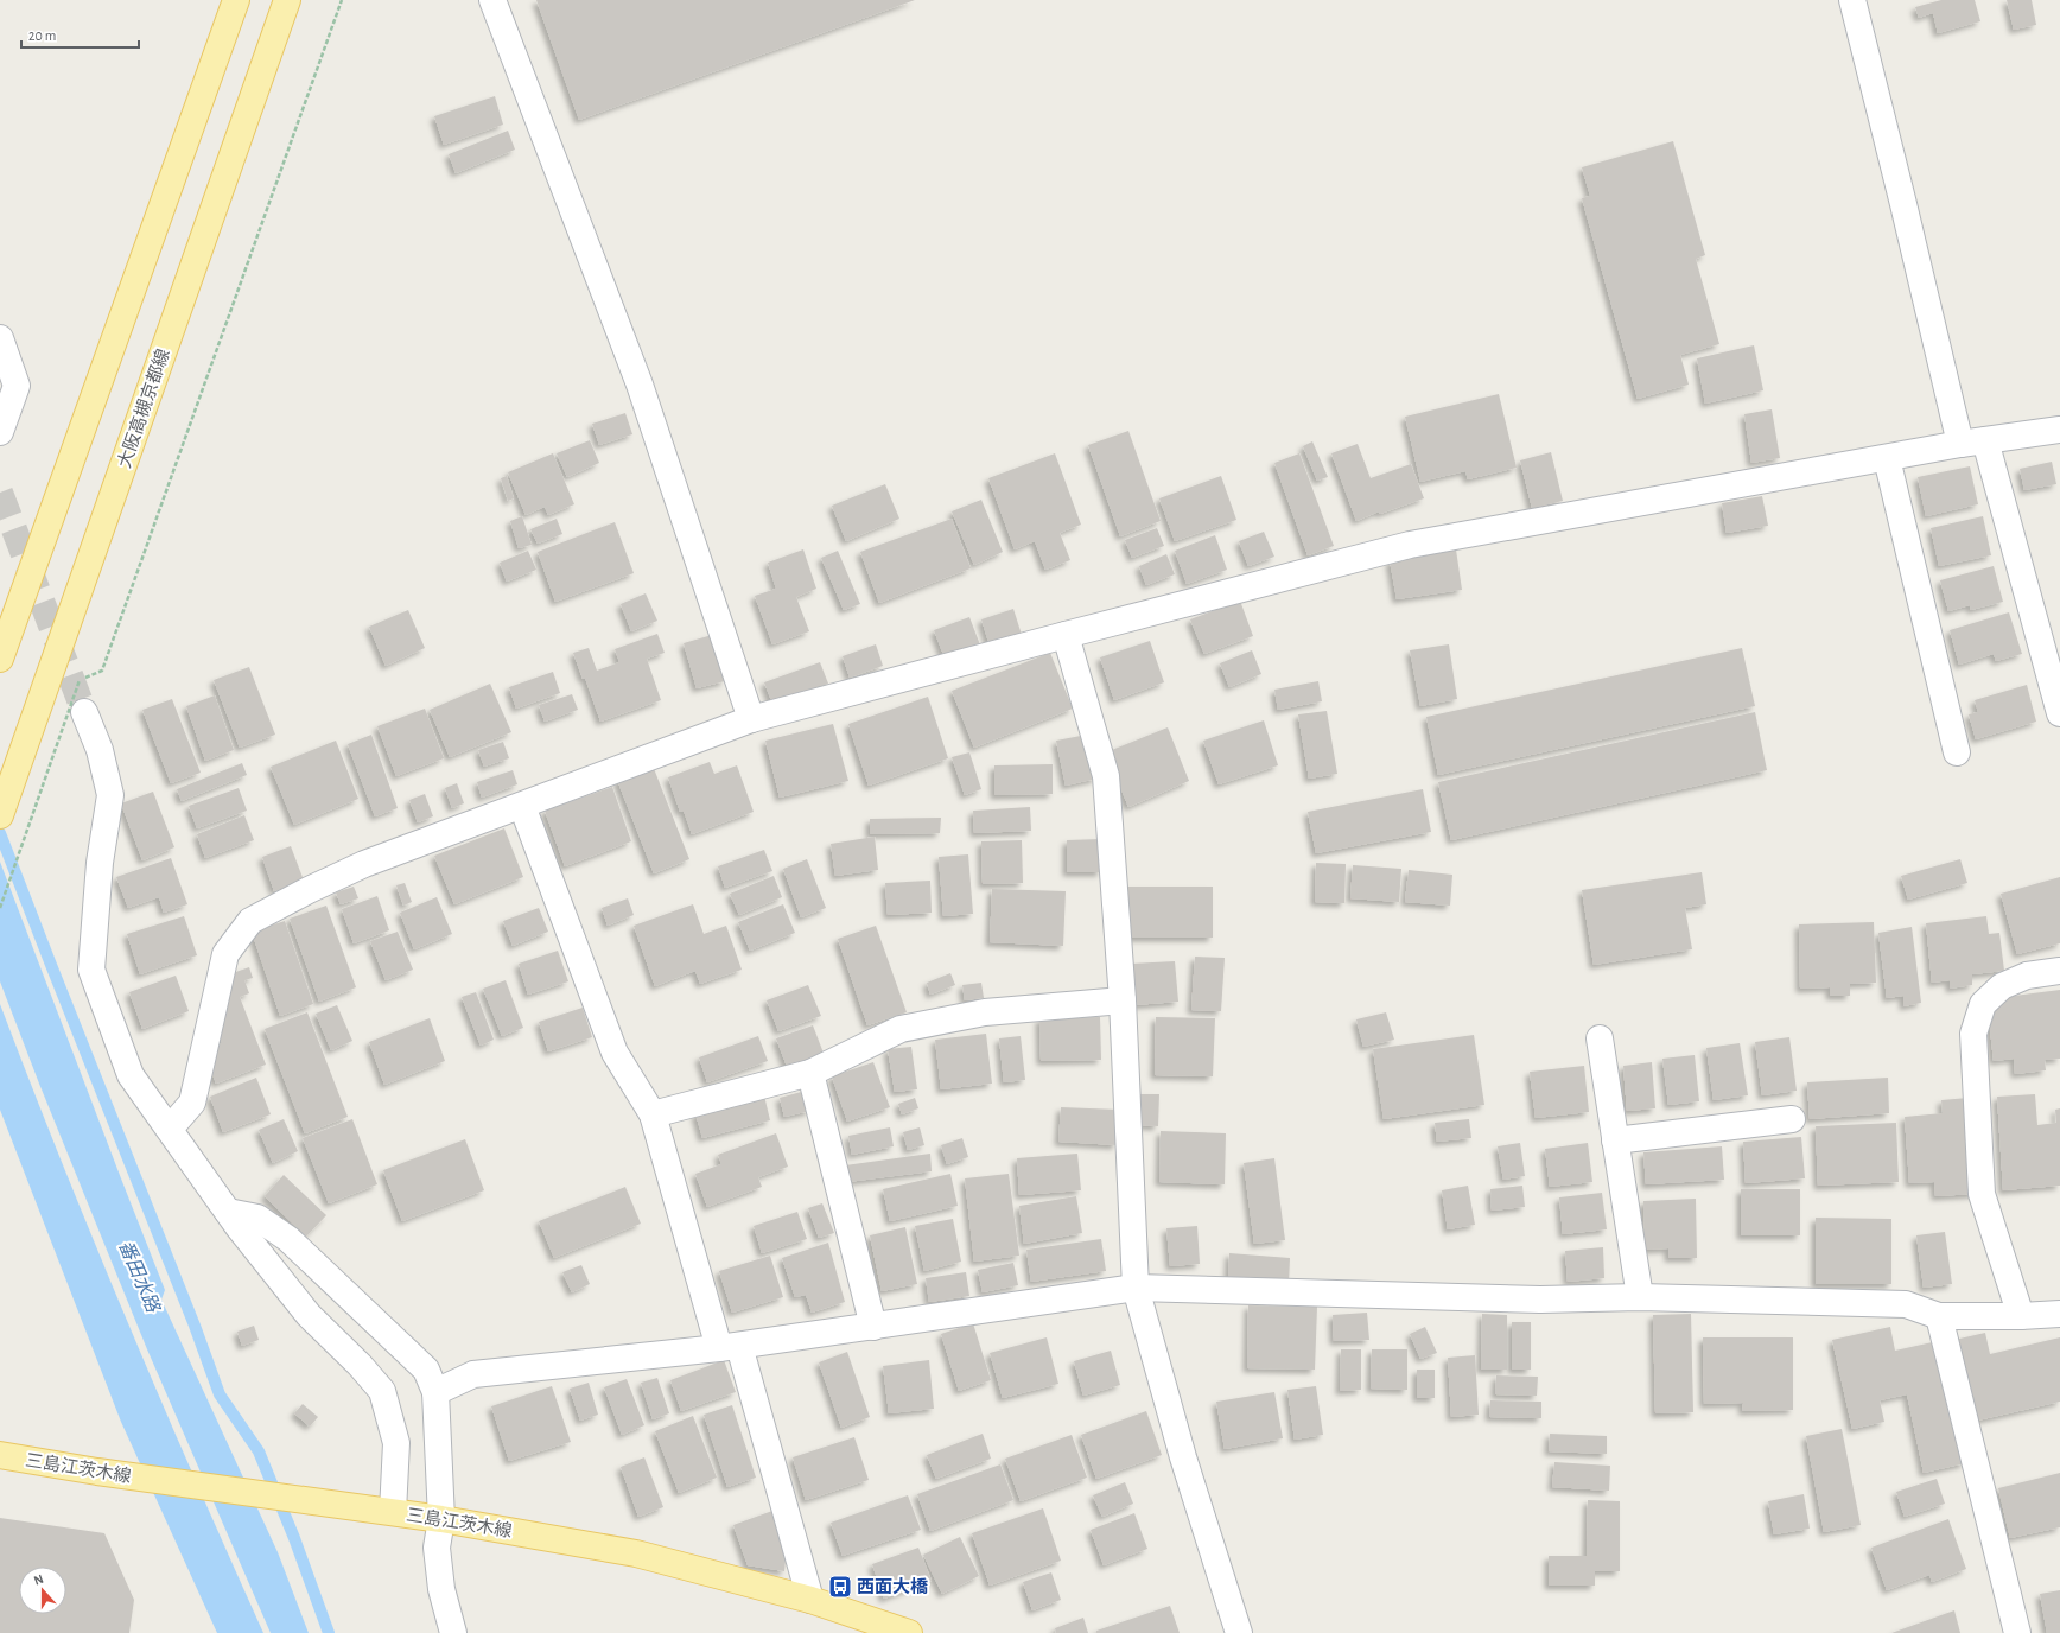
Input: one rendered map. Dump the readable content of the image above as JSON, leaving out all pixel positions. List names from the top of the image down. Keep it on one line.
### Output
{"streets":{"main road":["大阪高槻京都線","三島江茨木線"]},"water":["番田水路"],"places":{"bus stop":["西面大橋"]},"scale_bar":"20 m","north":"top"}
